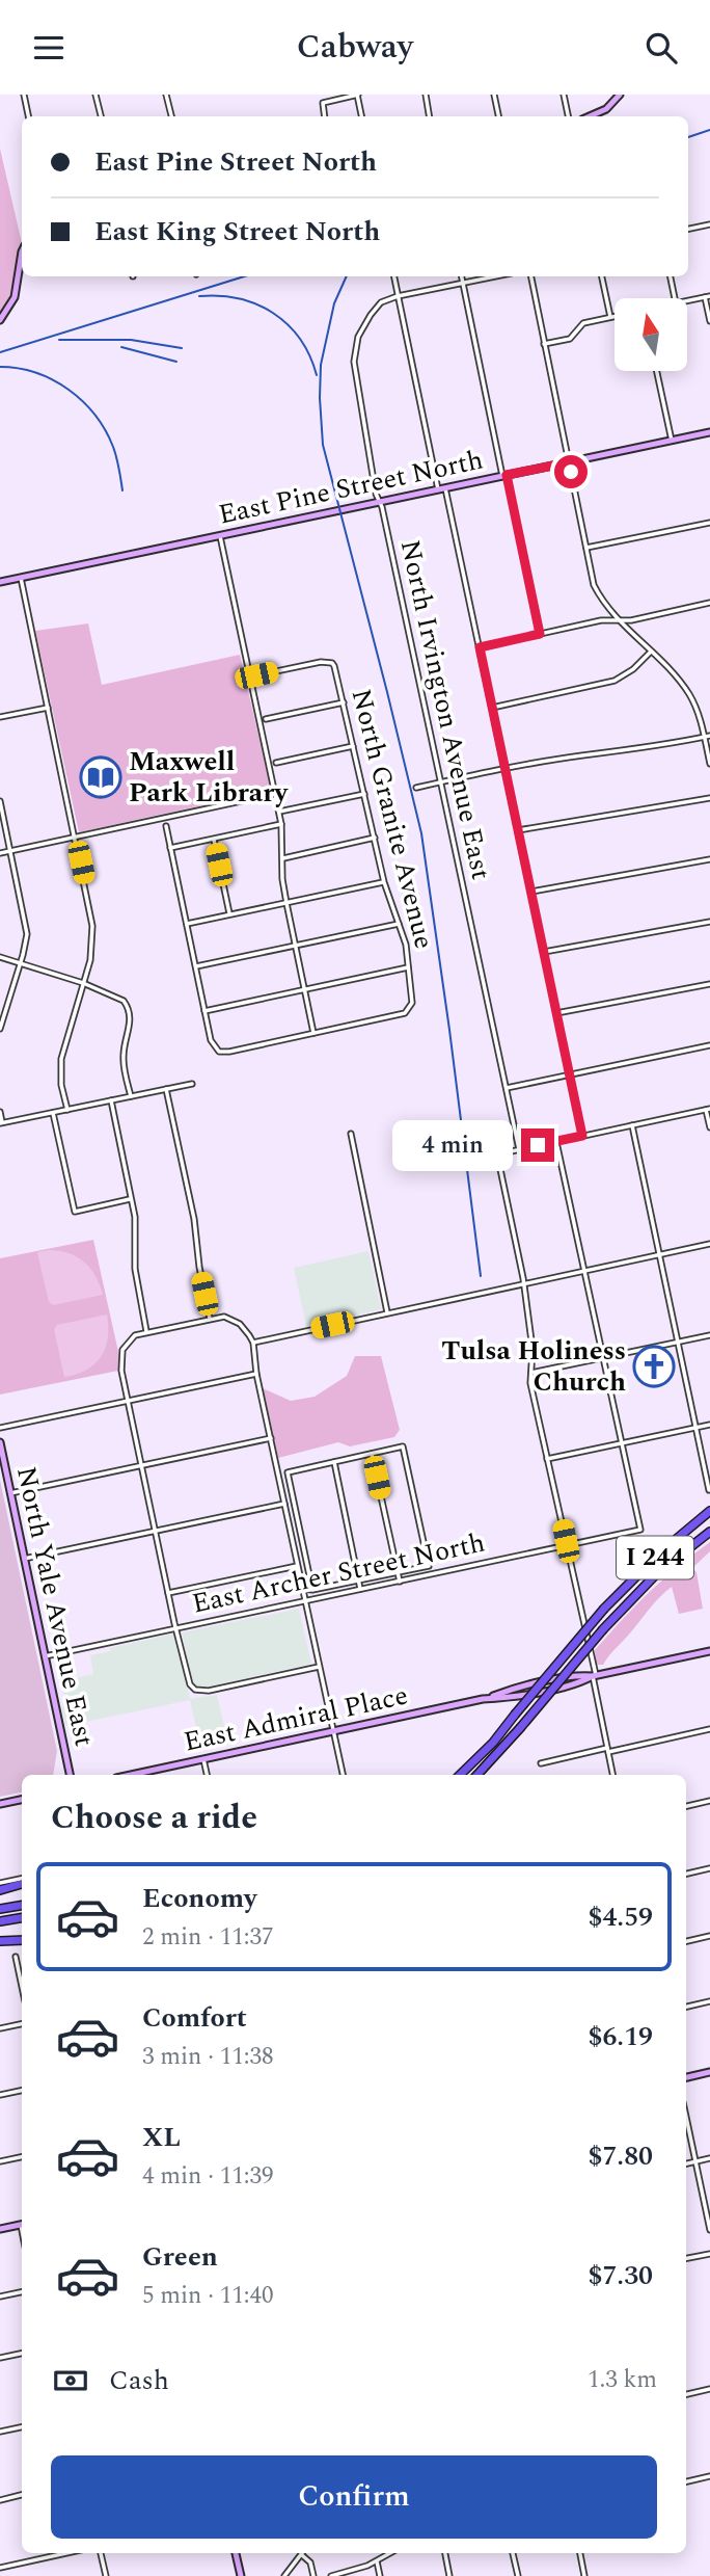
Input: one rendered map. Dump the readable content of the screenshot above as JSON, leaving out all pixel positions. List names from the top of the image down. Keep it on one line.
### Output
{"streets":{"highway":["I 244"],"main road":["East Pine Street North","North Yale Avenue East","East Admiral Place"],"street":["North Irvington Avenue East","North Granite Avenue","East Archer Street North"]},"crossings":[["East Pine Street North","North Irvington Avenue East"],["East Archer Street North","North Yale Avenue East"]],"places":{"library":["Maxwell Park Library"],"church":["Tulsa Holiness Church"]},"north":"top","page":{"header":"Cabway","banner":["East Pine Street North","East King Street North"],"bubble":"4 min","heading":"Choose a ride","list":[{"name":"Economy","note":"2 min · 11:37","value":"$4.59"},{"name":"Comfort","note":"3 min · 11:38","value":"$6.19"},{"name":"XL","note":"4 min · 11:39","value":"$7.80"},{"name":"Green","note":"5 min · 11:40","value":"$7.30"}],"pay":["Cash","1.3 km"],"buttons":"Confirm"}}
